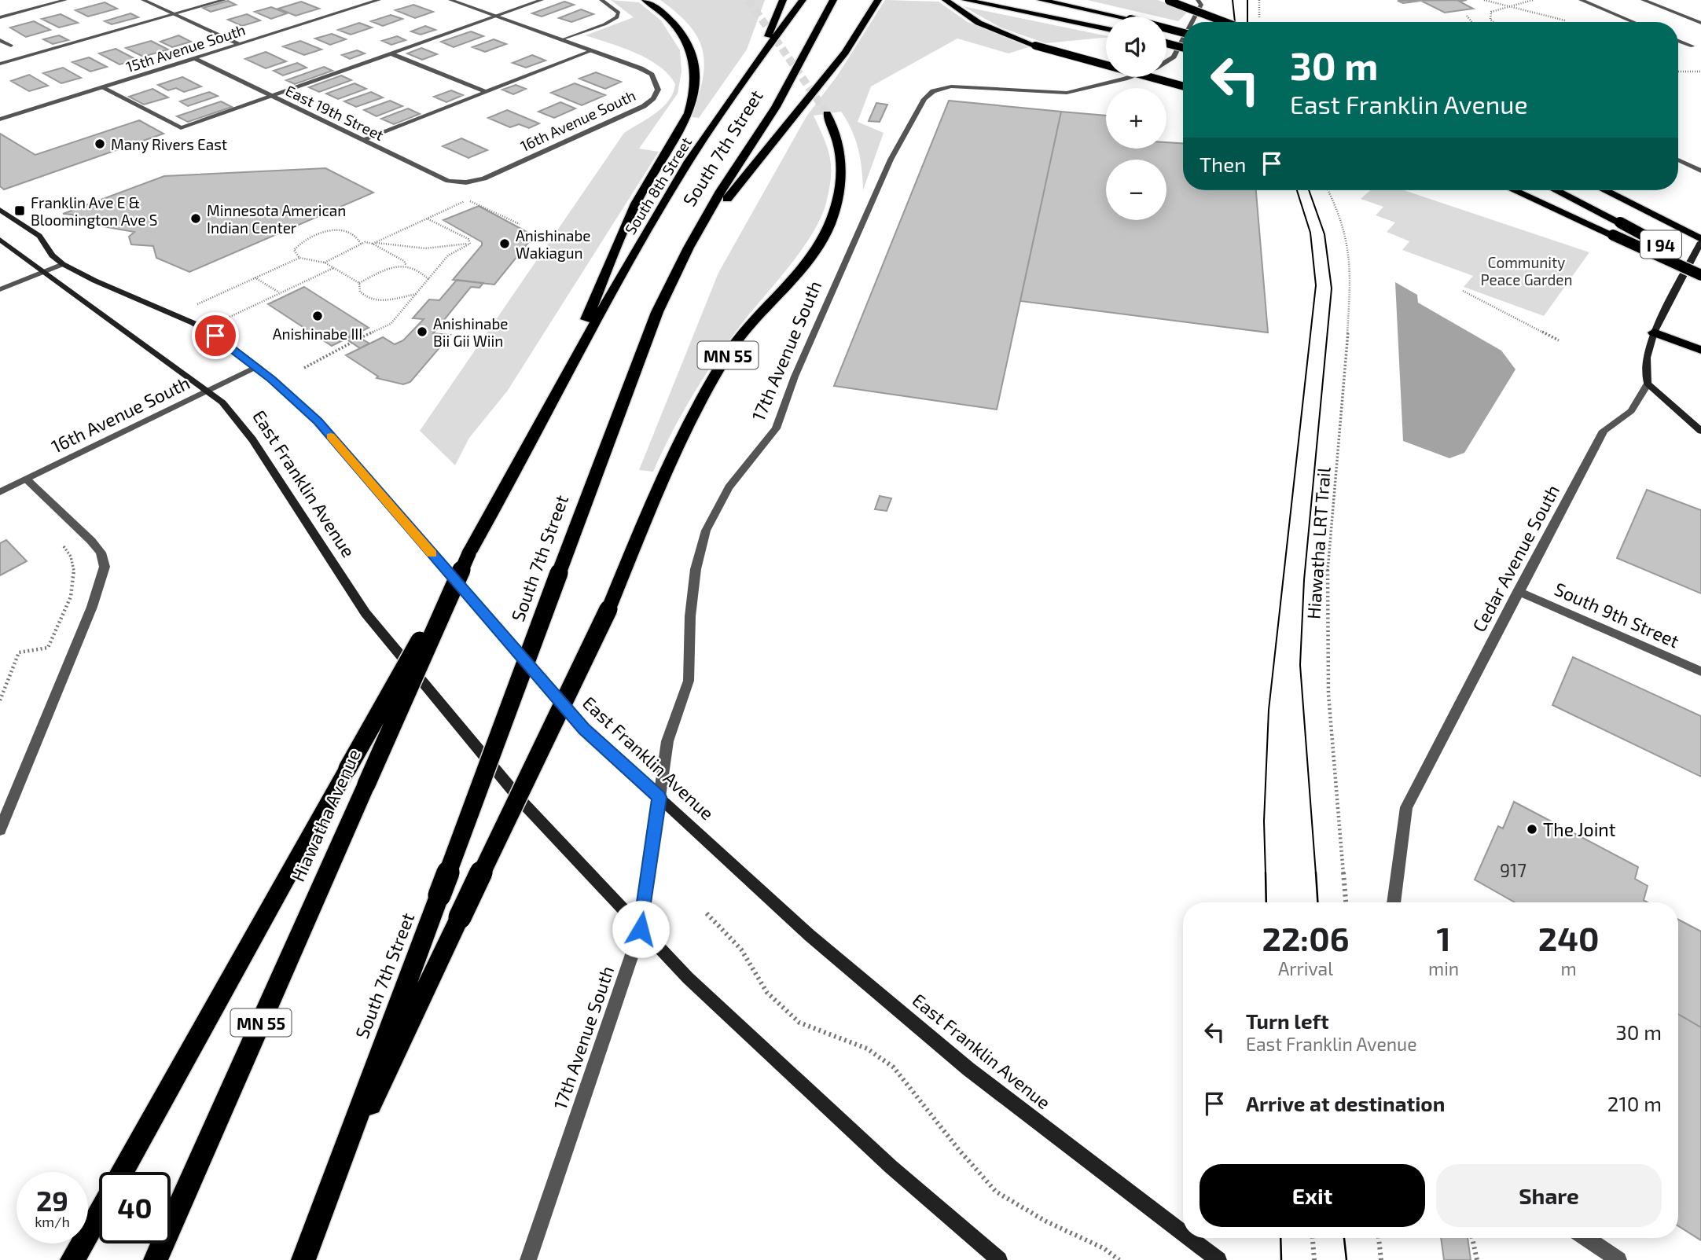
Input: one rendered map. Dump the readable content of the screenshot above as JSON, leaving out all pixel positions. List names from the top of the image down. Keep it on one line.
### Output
{"streets":{"highway":["South 7th Street","South 8th Street","I 94","MN 55","Hiawatha Avenue"],"main road":["East Franklin Avenue"],"street":["15th Avenue South","East 19th Street","16th Avenue South","17th Avenue South","Cedar Avenue South","South 9th Street"],"path":["Hiawatha LRT Trail"]},"crossings":[["15th Avenue South","East 19th Street"],["East 19th Street","16th Avenue South"],["16th Avenue South","East Franklin Avenue"],["South 7th Street","MN 55"],["South 8th Street","MN 55"],["South 8th Street","Hiawatha Avenue"],["17th Avenue South","East Franklin Avenue"],["MN 55","Hiawatha Avenue"],["Cedar Avenue South","South 9th Street"]],"parks":["Community Peace Garden"],"places":{"other":["Many Rivers East","Minnesota American Indian Center","Anishinabe Wakiagun","Anishinabe III","Anishinabe Bii Gii Wiin","The Joint"],"transit":["Franklin Ave E & Bloomington Ave S"]},"house_numbers":["917"],"page":{"map_buttons":["+","−"],"turn":["30 m","East Franklin Avenue"],"then":"Then","eta":["22:06","Arrival","1","min","240","m"],"list":[{"name":"Turn left","note":"East Franklin Avenue","value":"30 m"},{"name":"Arrive at destination","value":"210 m"}],"buttons":["Exit","Share"],"speed":"29 km/h","limit":"40"}}
